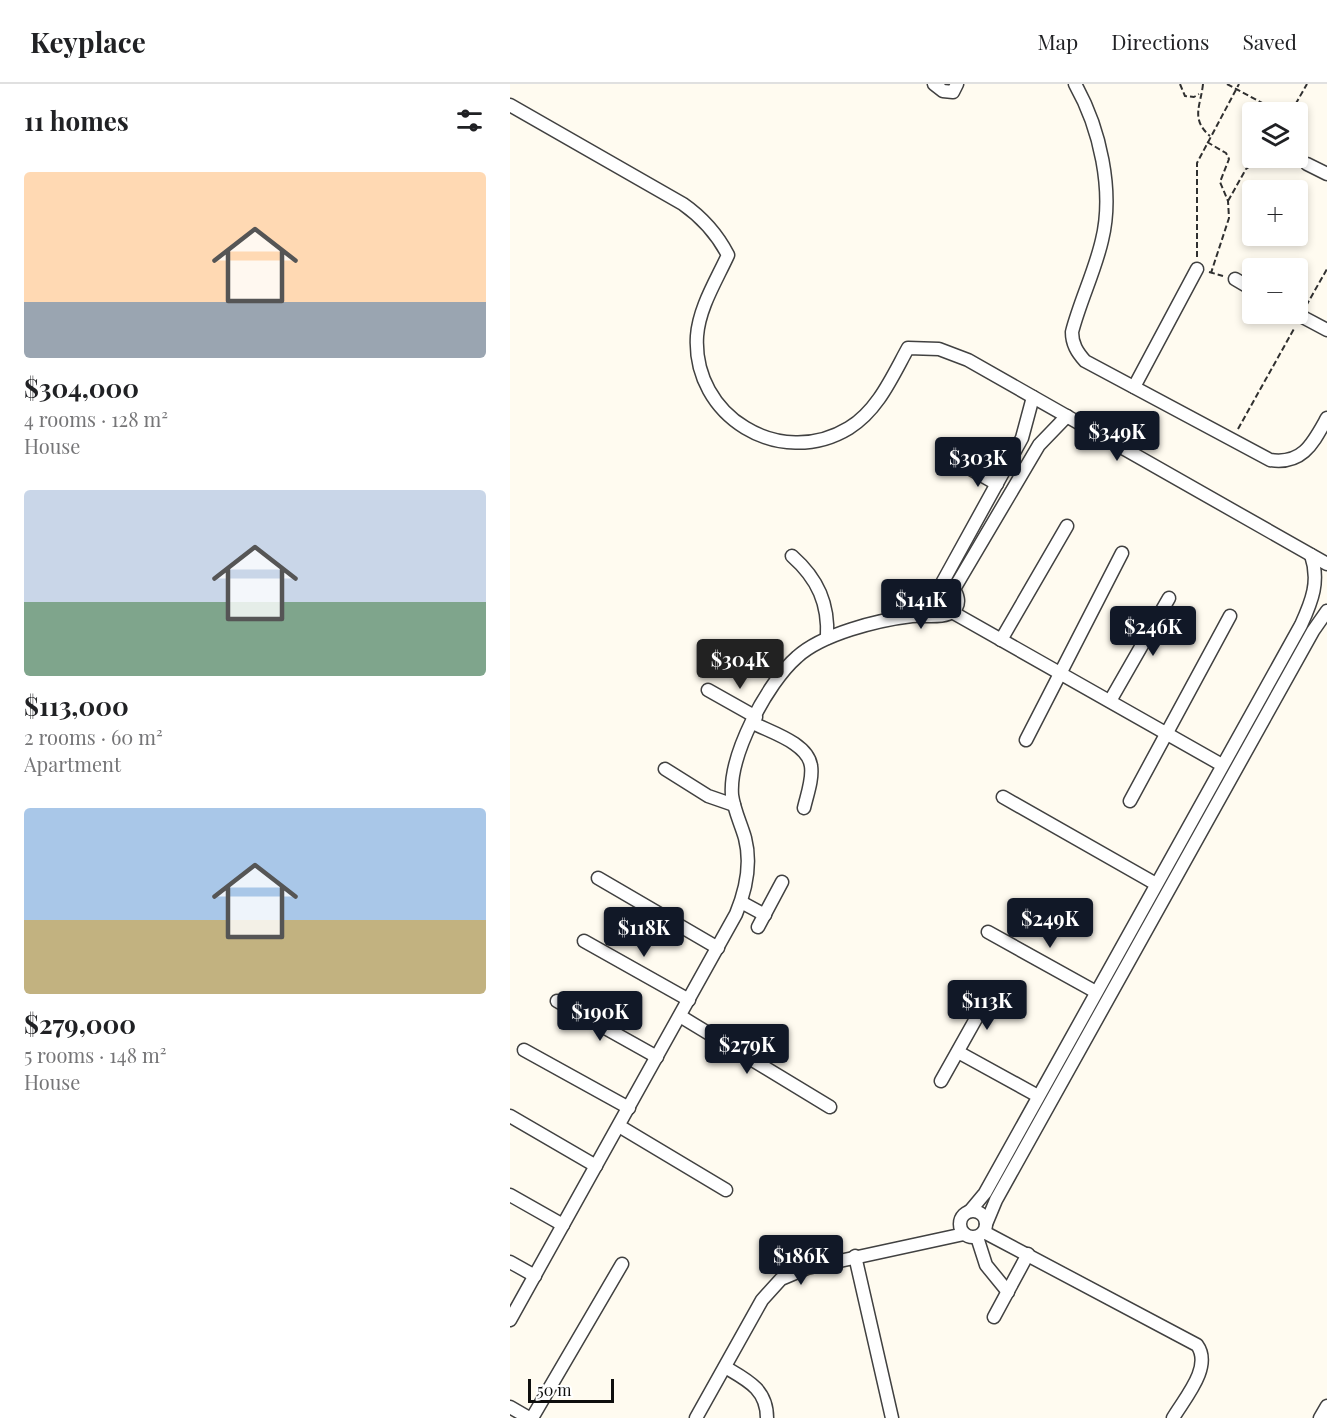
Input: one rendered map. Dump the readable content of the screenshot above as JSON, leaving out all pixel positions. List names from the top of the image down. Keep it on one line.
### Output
{"scale_bar":"50 m","page":{"header":"Keyplace","nav":["Map","Directions","Saved"],"heading":"11 homes","map_buttons":["+","−"],"list":[{"name":"$304,000","note":"4 rooms · 128 m² · House"},{"name":"$113,000","note":"2 rooms · 60 m² · Apartment"},{"name":"$279,000","note":"5 rooms · 148 m² · House"}],"price":["$349K","$303K","$141K","$246K","$304K","$249K","$118K","$113K","$190K","$279K","$186K"],"scale":"50 m"}}
